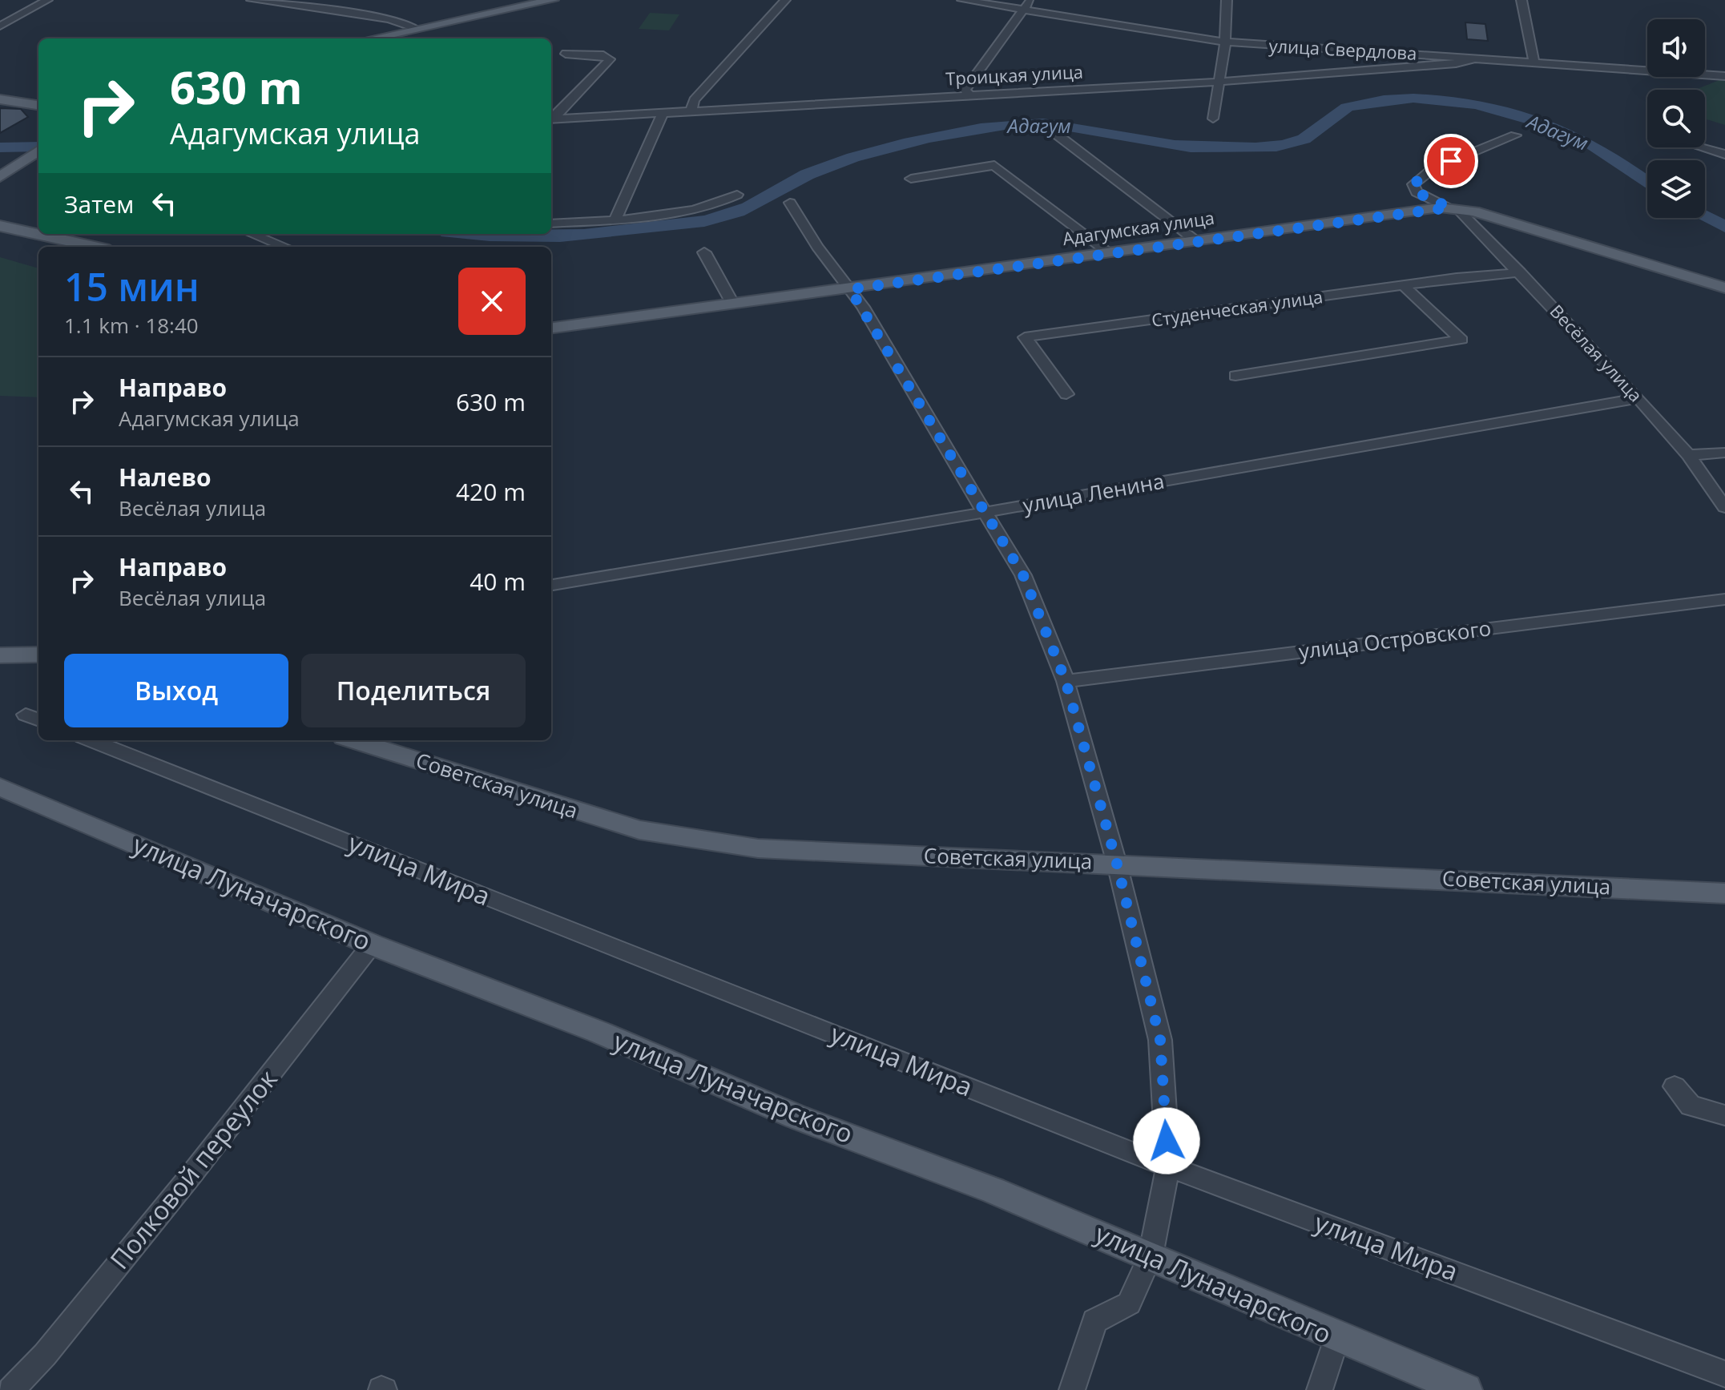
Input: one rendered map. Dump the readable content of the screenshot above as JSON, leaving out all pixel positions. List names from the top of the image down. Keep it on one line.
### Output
{"streets":{"main road":["Адагумская улица","Советская улица","улица Луначарского"],"street":["улица Свердлова","Троицкая улица","Студенческая улица","Весёлая улица","улица Ленина","улица Островского","улица Мира","Полковой переулок"]},"crossings":[["улица Свердлова","Троицкая улица"],["Адагумская улица","Весёлая улица"],["Студенческая улица","Весёлая улица"],["Весёлая улица","улица Ленина"],["улица Луначарского","Полковой переулок"]],"water":["Адагум"],"page":{"turn":["630 m","Адагумская улица"],"then":"Затем","heading":["15 мин","1.1 km · 18:40"],"list":[{"name":"Направо","note":"Адагумская улица","value":"630 m"},{"name":"Налево","note":"Весёлая улица","value":"420 m"},{"name":"Направо","note":"Весёлая улица","value":"40 m"}],"buttons":["Выход","Поделиться"]}}
